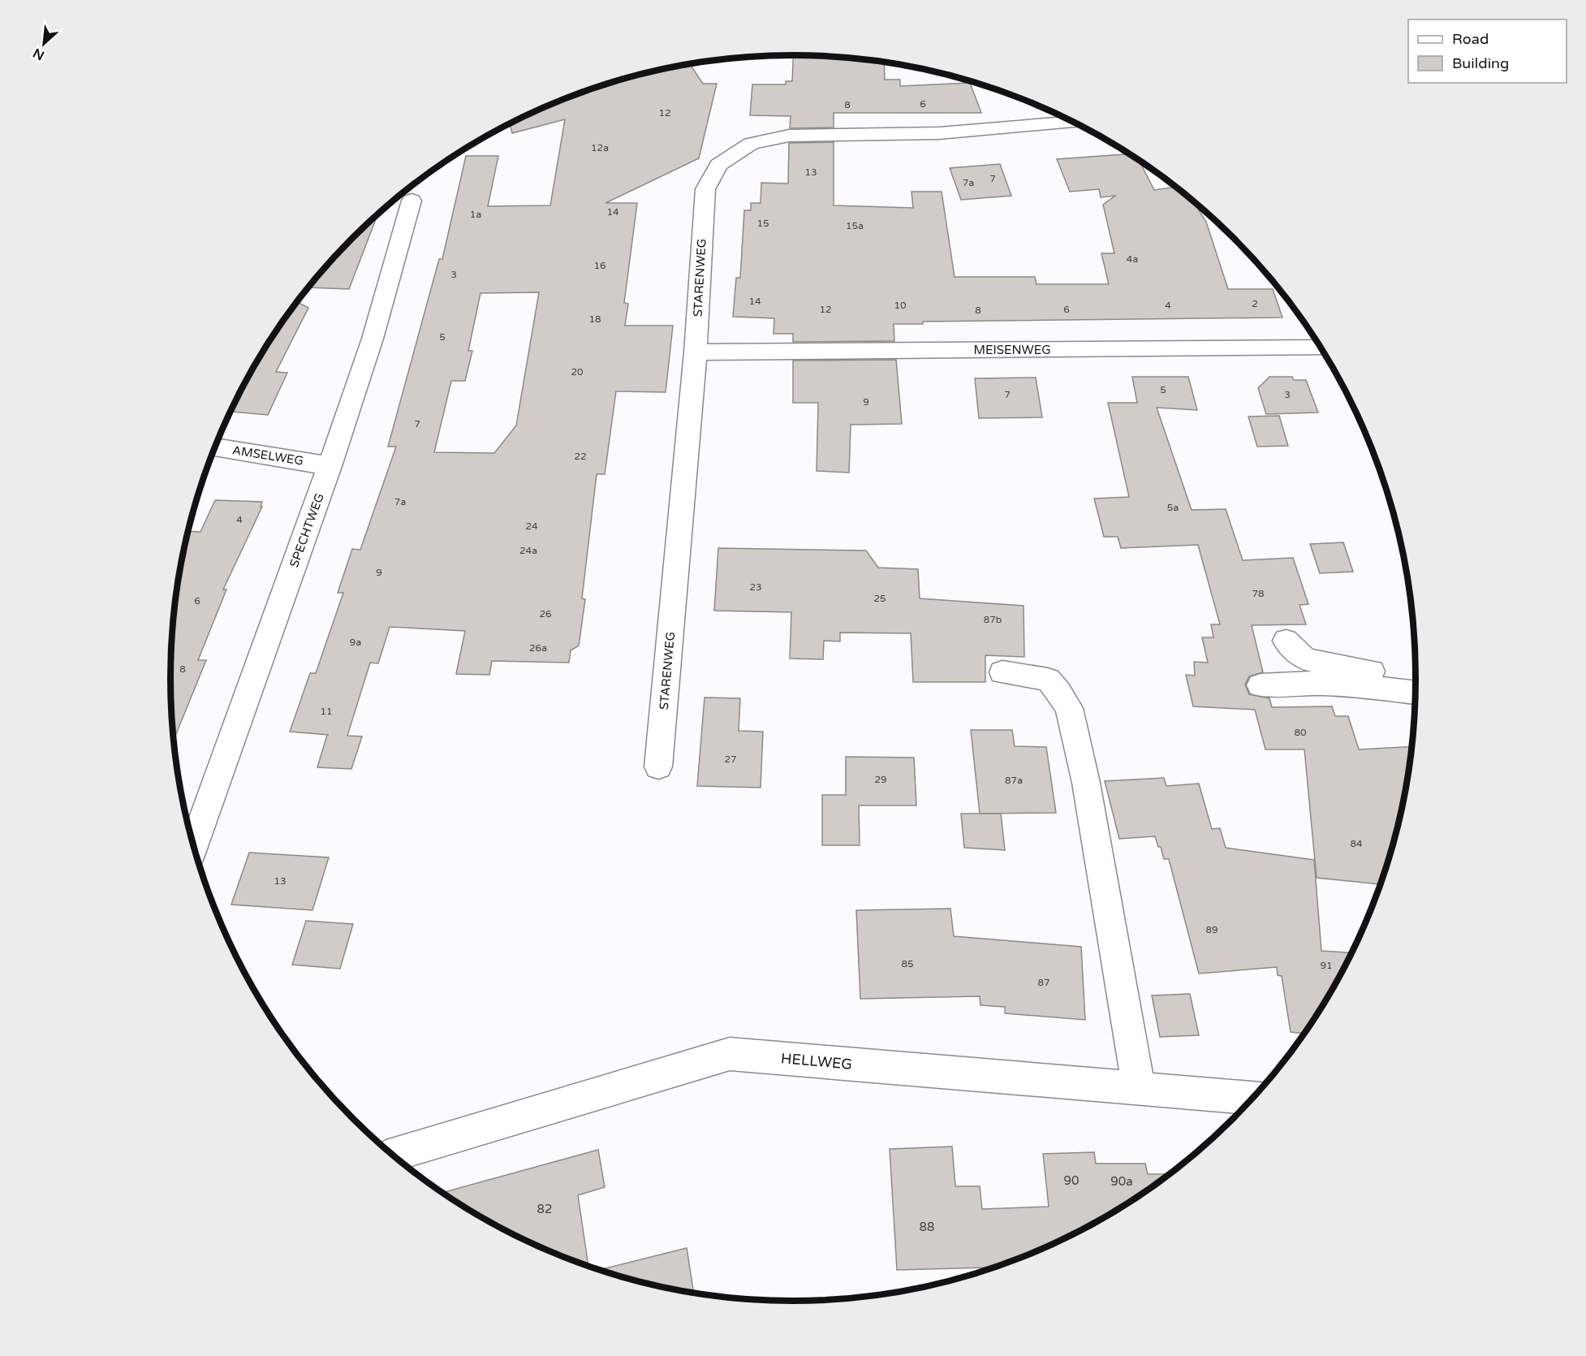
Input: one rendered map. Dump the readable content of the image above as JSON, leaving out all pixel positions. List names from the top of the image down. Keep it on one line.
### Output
{"streets":{"street":["STARENWEG","MEISENWEG","AMSELWEG","SPECHTWEG","HELLWEG"]},"crossings":[["STARENWEG","MEISENWEG"],["AMSELWEG","SPECHTWEG"]],"house_numbers":["6","8","12","12a","13","7","7a","14","1a","15","15a","4a","16","3","14","2","10","4","12","6","8","18","5","20","5","7","3","9","7","22","7a","5a","4","24","24a","9","23","78","25","6","26","87b","9a","26a","8","11","80","27","29","87a","84","13","89","85","91","87","90","90a","82","88"],"legend":["Road","Building"],"north":"bottom left"}
